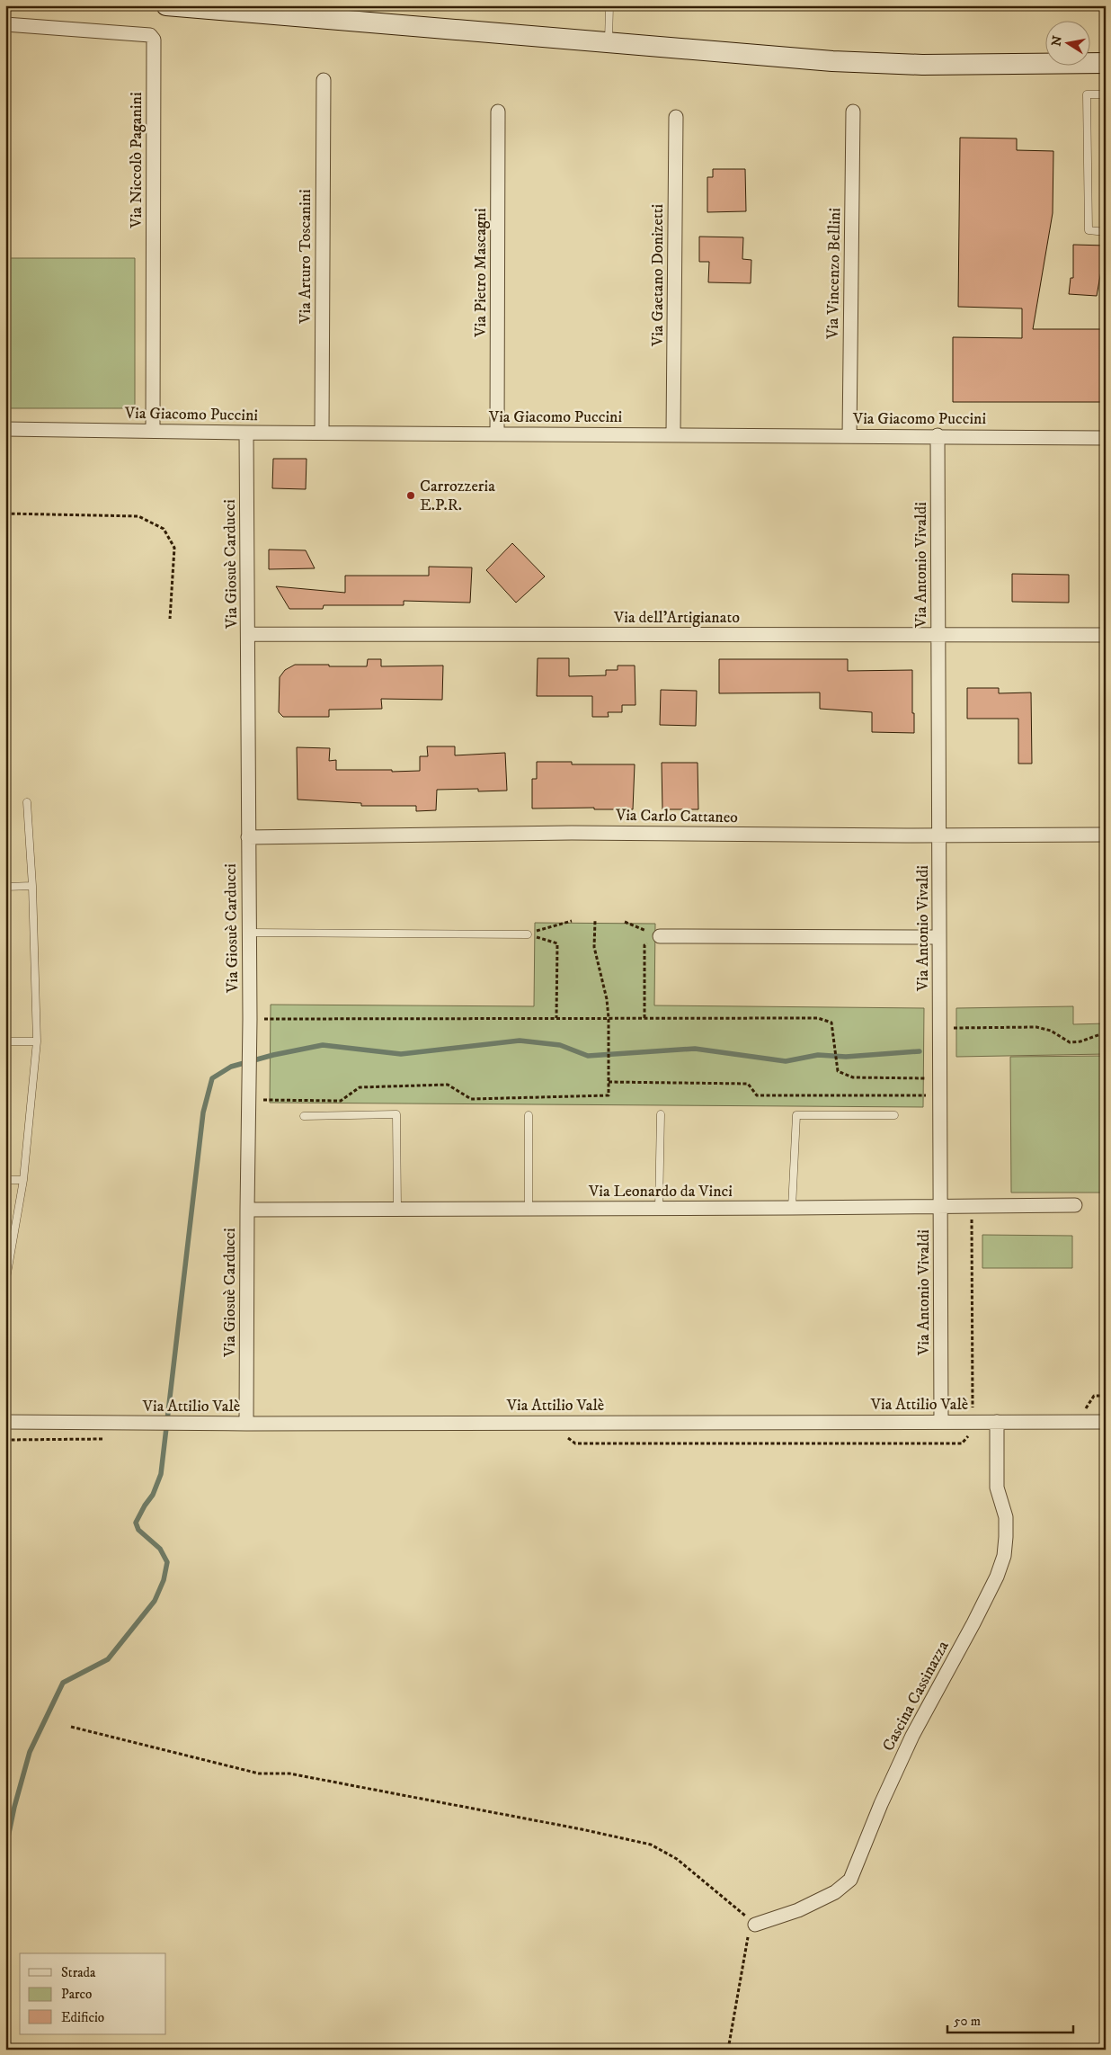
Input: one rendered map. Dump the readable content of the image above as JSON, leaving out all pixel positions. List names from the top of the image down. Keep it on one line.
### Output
{"streets":{"street":["Via Niccolò Paganini","Via Arturo Toscanini","Via Pietro Mascagni","Via Vincenzo Bellini","Via Gaetano Donizetti","Via Giacomo Puccini","Via Giosuè Carducci","Via Antonio Vivaldi","Via dell'Artigianato","Via Carlo Cattaneo","Via Leonardo da Vinci","Via Attilio Valè","Cascina Cassinazza"]},"crossings":[["Via Niccolò Paganini","Via Giacomo Puccini"],["Via Arturo Toscanini","Via Giacomo Puccini"],["Via Pietro Mascagni","Via Giacomo Puccini"],["Via Vincenzo Bellini","Via Giacomo Puccini"],["Via Gaetano Donizetti","Via Giacomo Puccini"],["Via Giacomo Puccini","Via Giosuè Carducci"],["Via Giacomo Puccini","Via Antonio Vivaldi"],["Via Giosuè Carducci","Via dell'Artigianato"],["Via Giosuè Carducci","Via Carlo Cattaneo"],["Via Giosuè Carducci","Via Leonardo da Vinci"],["Via Giosuè Carducci","Via Attilio Valè"],["Via Antonio Vivaldi","Via dell'Artigianato"],["Via Antonio Vivaldi","Via Carlo Cattaneo"],["Via Antonio Vivaldi","Via Leonardo da Vinci"],["Via Antonio Vivaldi","Via Attilio Valè"],["Via Attilio Valè","Cascina Cassinazza"]],"places":["Carrozzeria E.P.R."],"legend":["Strada","Parco","Edificio"],"scale_bar":"50 m","north":"left"}
